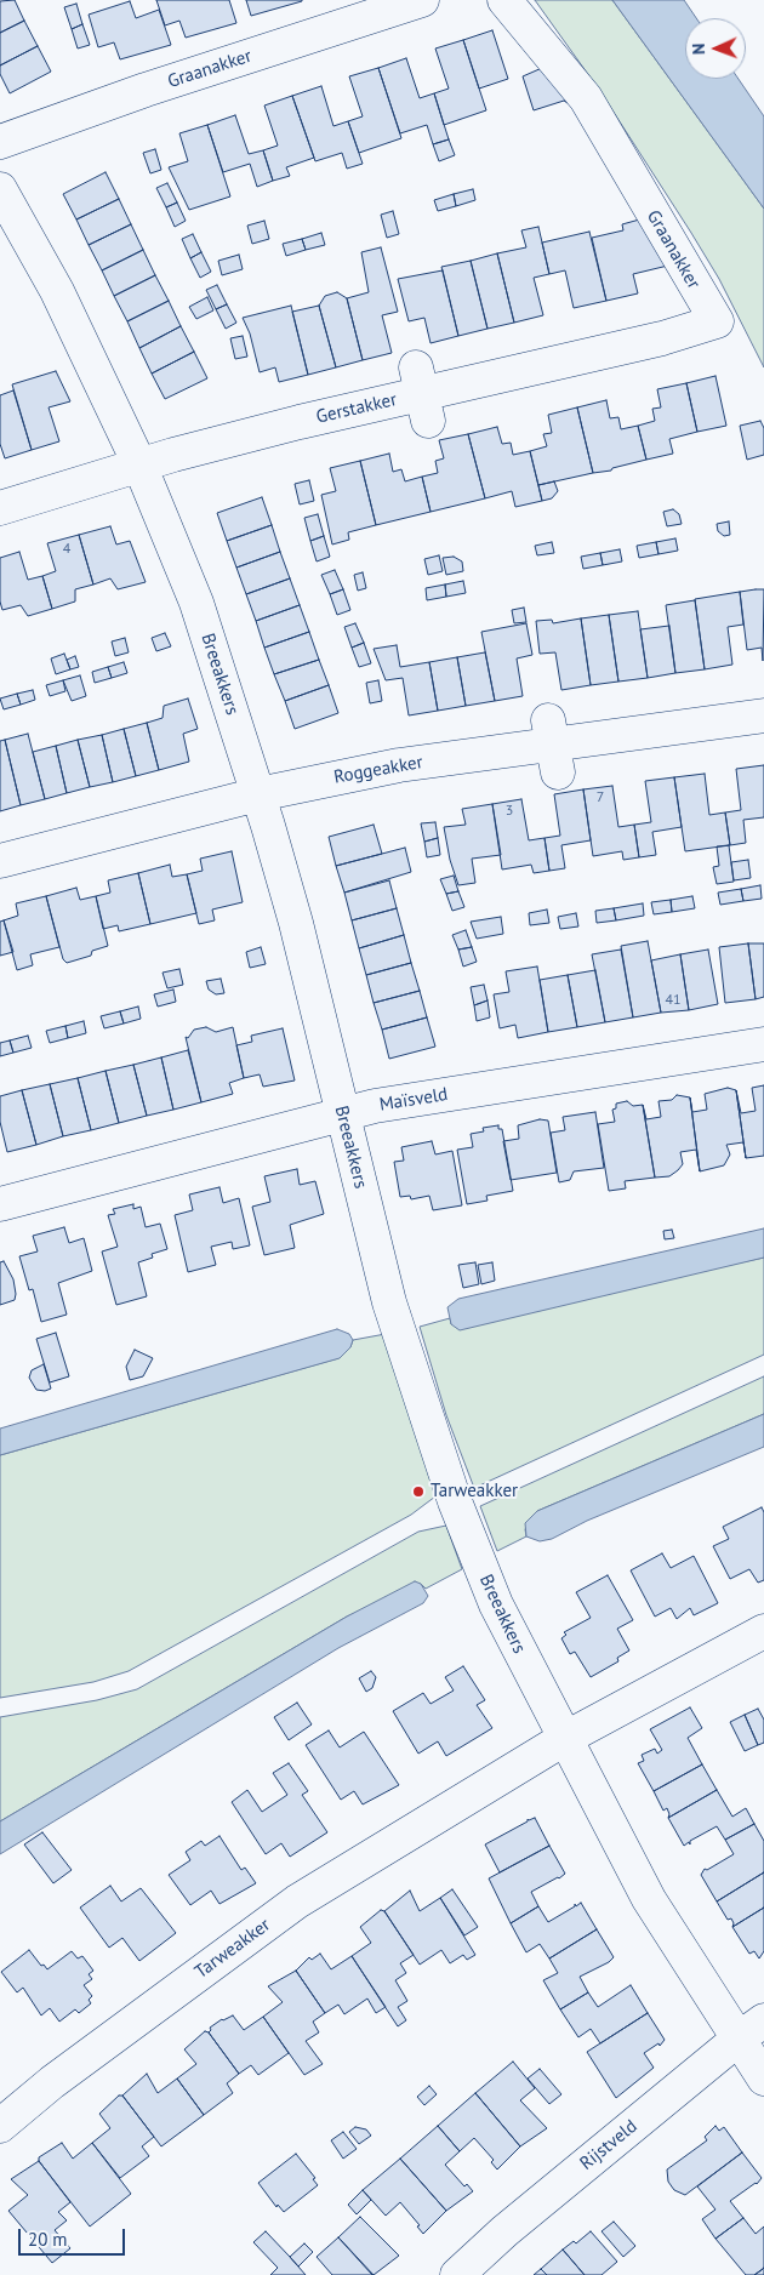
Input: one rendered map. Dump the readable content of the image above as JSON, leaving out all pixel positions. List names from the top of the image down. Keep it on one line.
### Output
{"streets":{"street":["Graanakker","Gerstakker","Breeakkers","Roggeakker","Maïsveld","Tarweakker","Rijstveld"]},"crossings":[["Graanakker","Gerstakker"],["Gerstakker","Breeakkers"],["Breeakkers","Roggeakker"],["Breeakkers","Maïsveld"],["Breeakkers","Tarweakker"],["Breeakkers","Rijstveld"]],"places":["Tarweakker"],"house_numbers":["4","7","3","41"],"scale_bar":"20 m","north":"left"}
